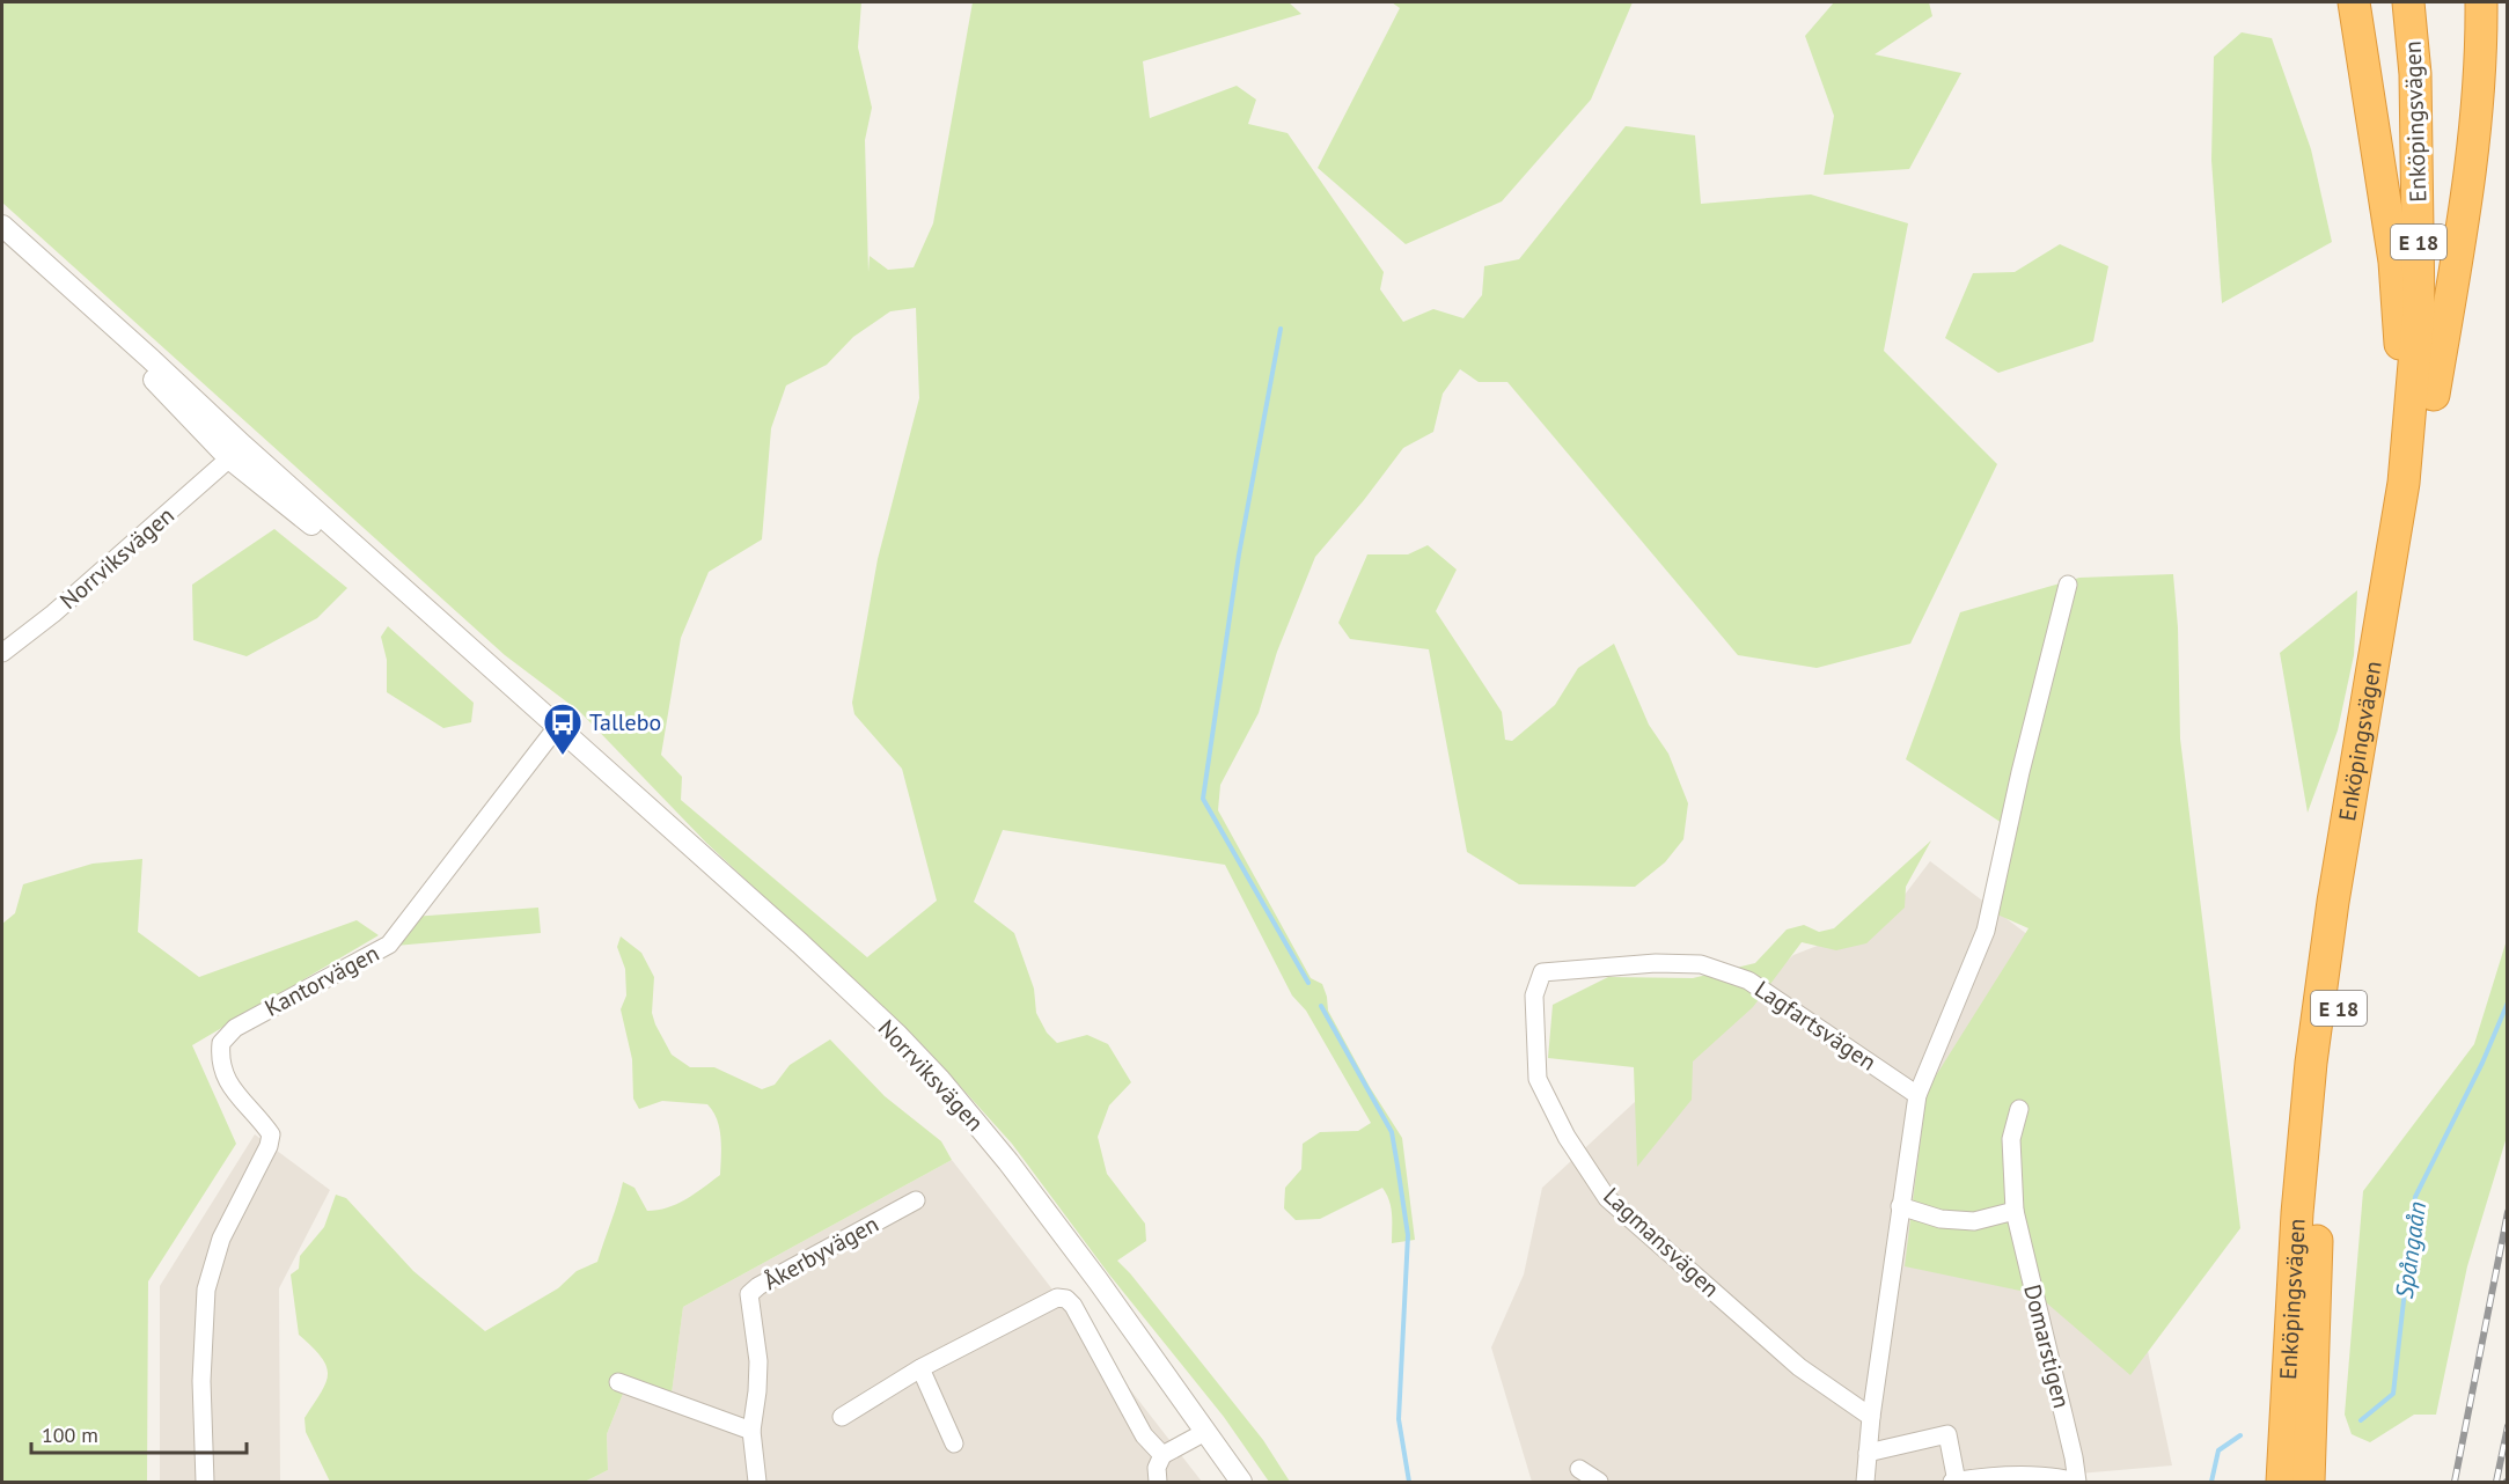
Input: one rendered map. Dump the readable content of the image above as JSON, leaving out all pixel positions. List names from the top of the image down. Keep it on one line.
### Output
{"streets":{"highway":["Enköpingsvägen","E 18"],"street":["Norrviksvägen","Kantorvägen","Lagfartsvägen","Lagmansvägen","Åkerbyvägen","Domarstigen"]},"crossings":[["Norrviksvägen","Kantorvägen"],["Lagfartsvägen","Lagmansvägen"]],"water":["Spångaån"],"places":{"bus stop":["Tallebo"]},"scale_bar":"100 m"}
